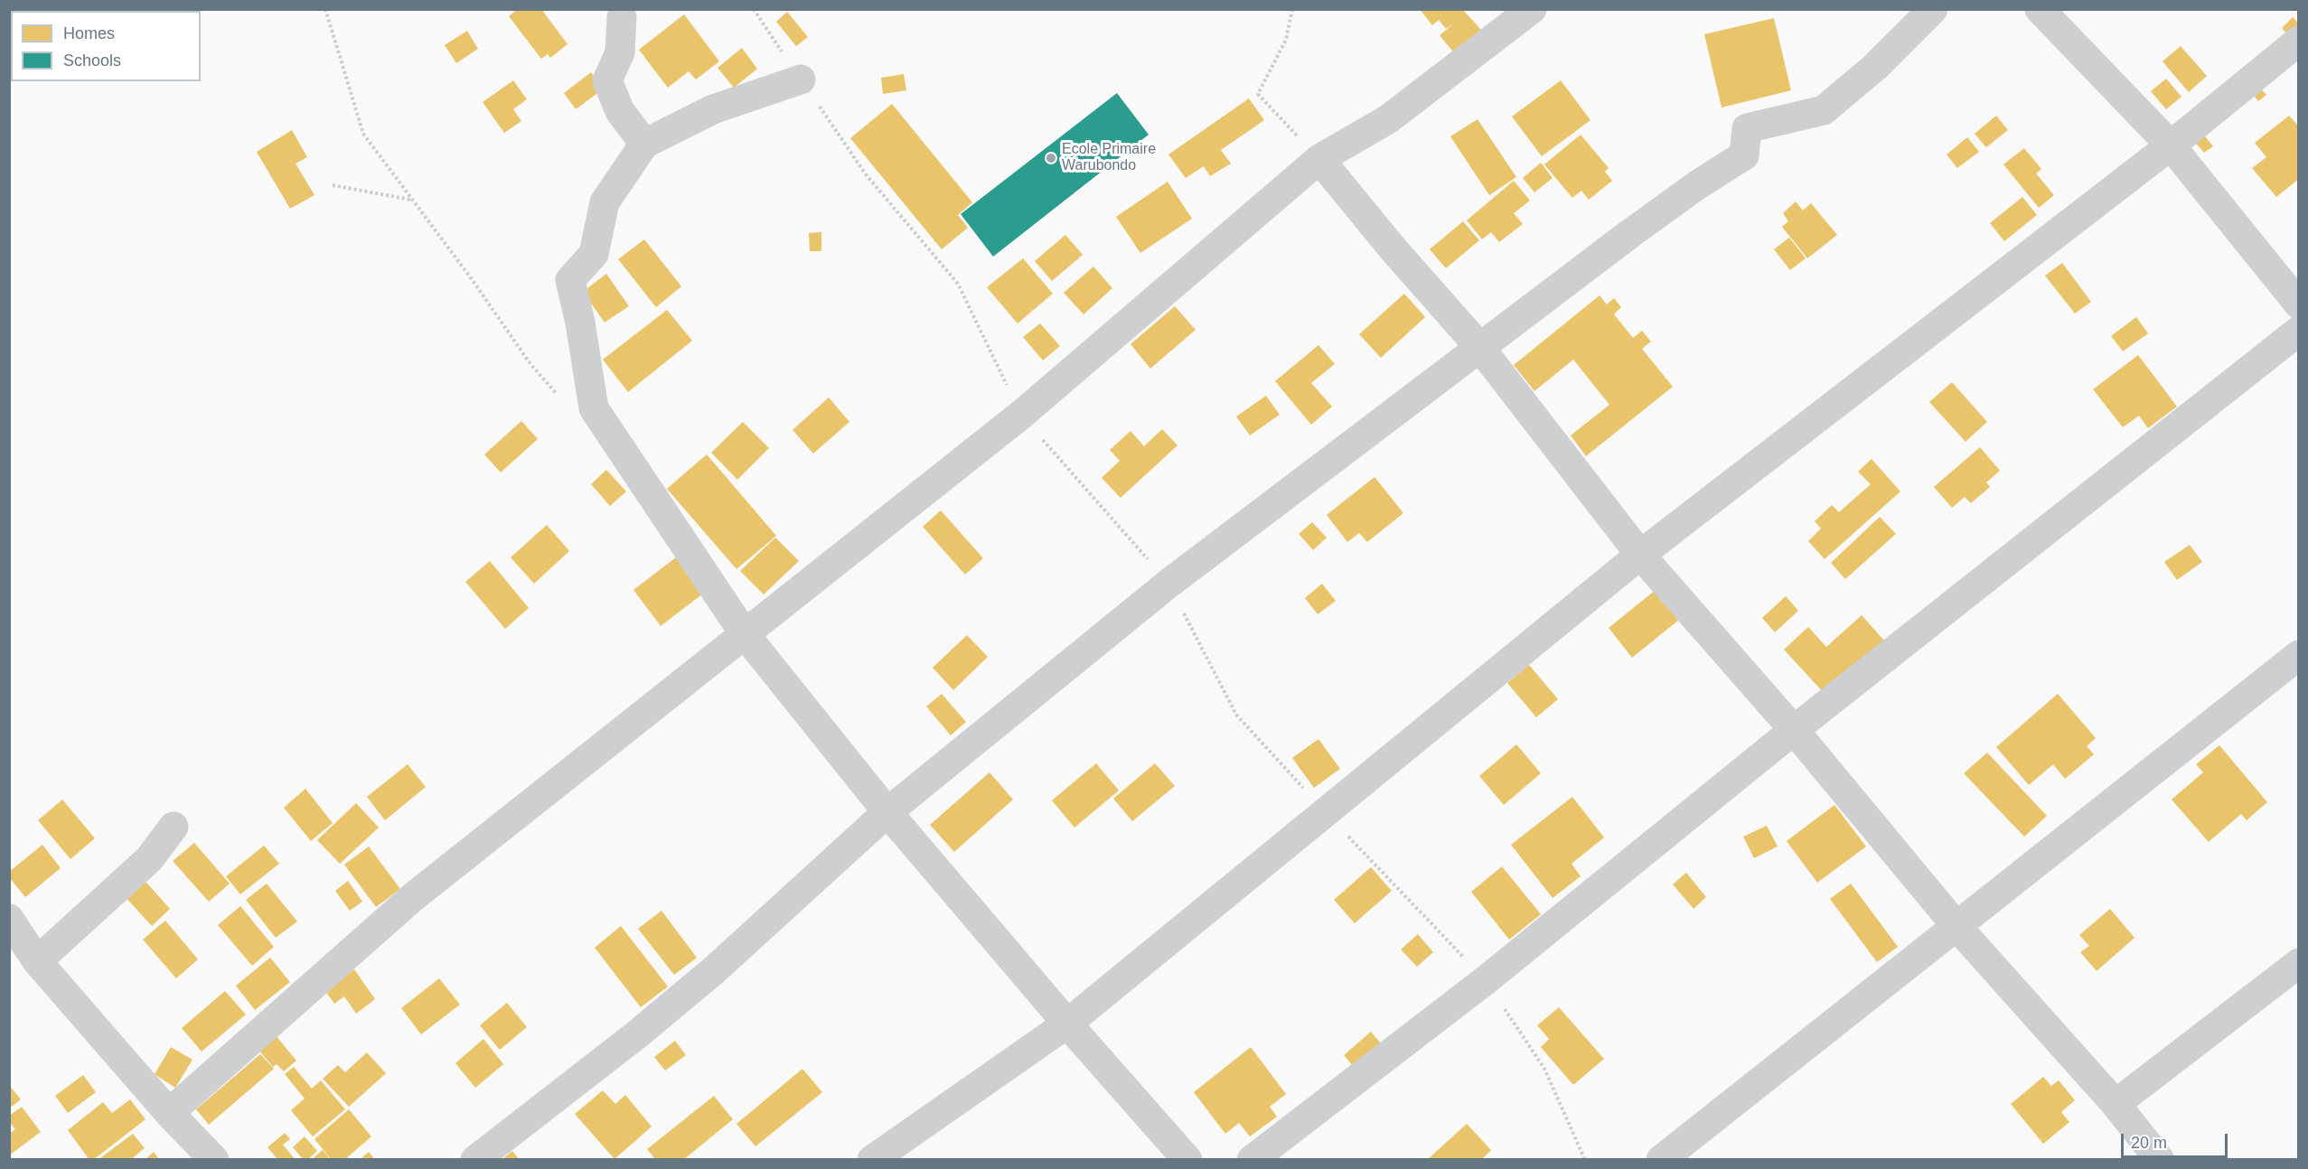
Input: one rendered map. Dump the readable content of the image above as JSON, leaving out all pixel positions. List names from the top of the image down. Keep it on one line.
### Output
{"places":["Ecole Primaire Warubondo"],"legend":["Homes","Schools"],"scale_bar":"20 m"}
